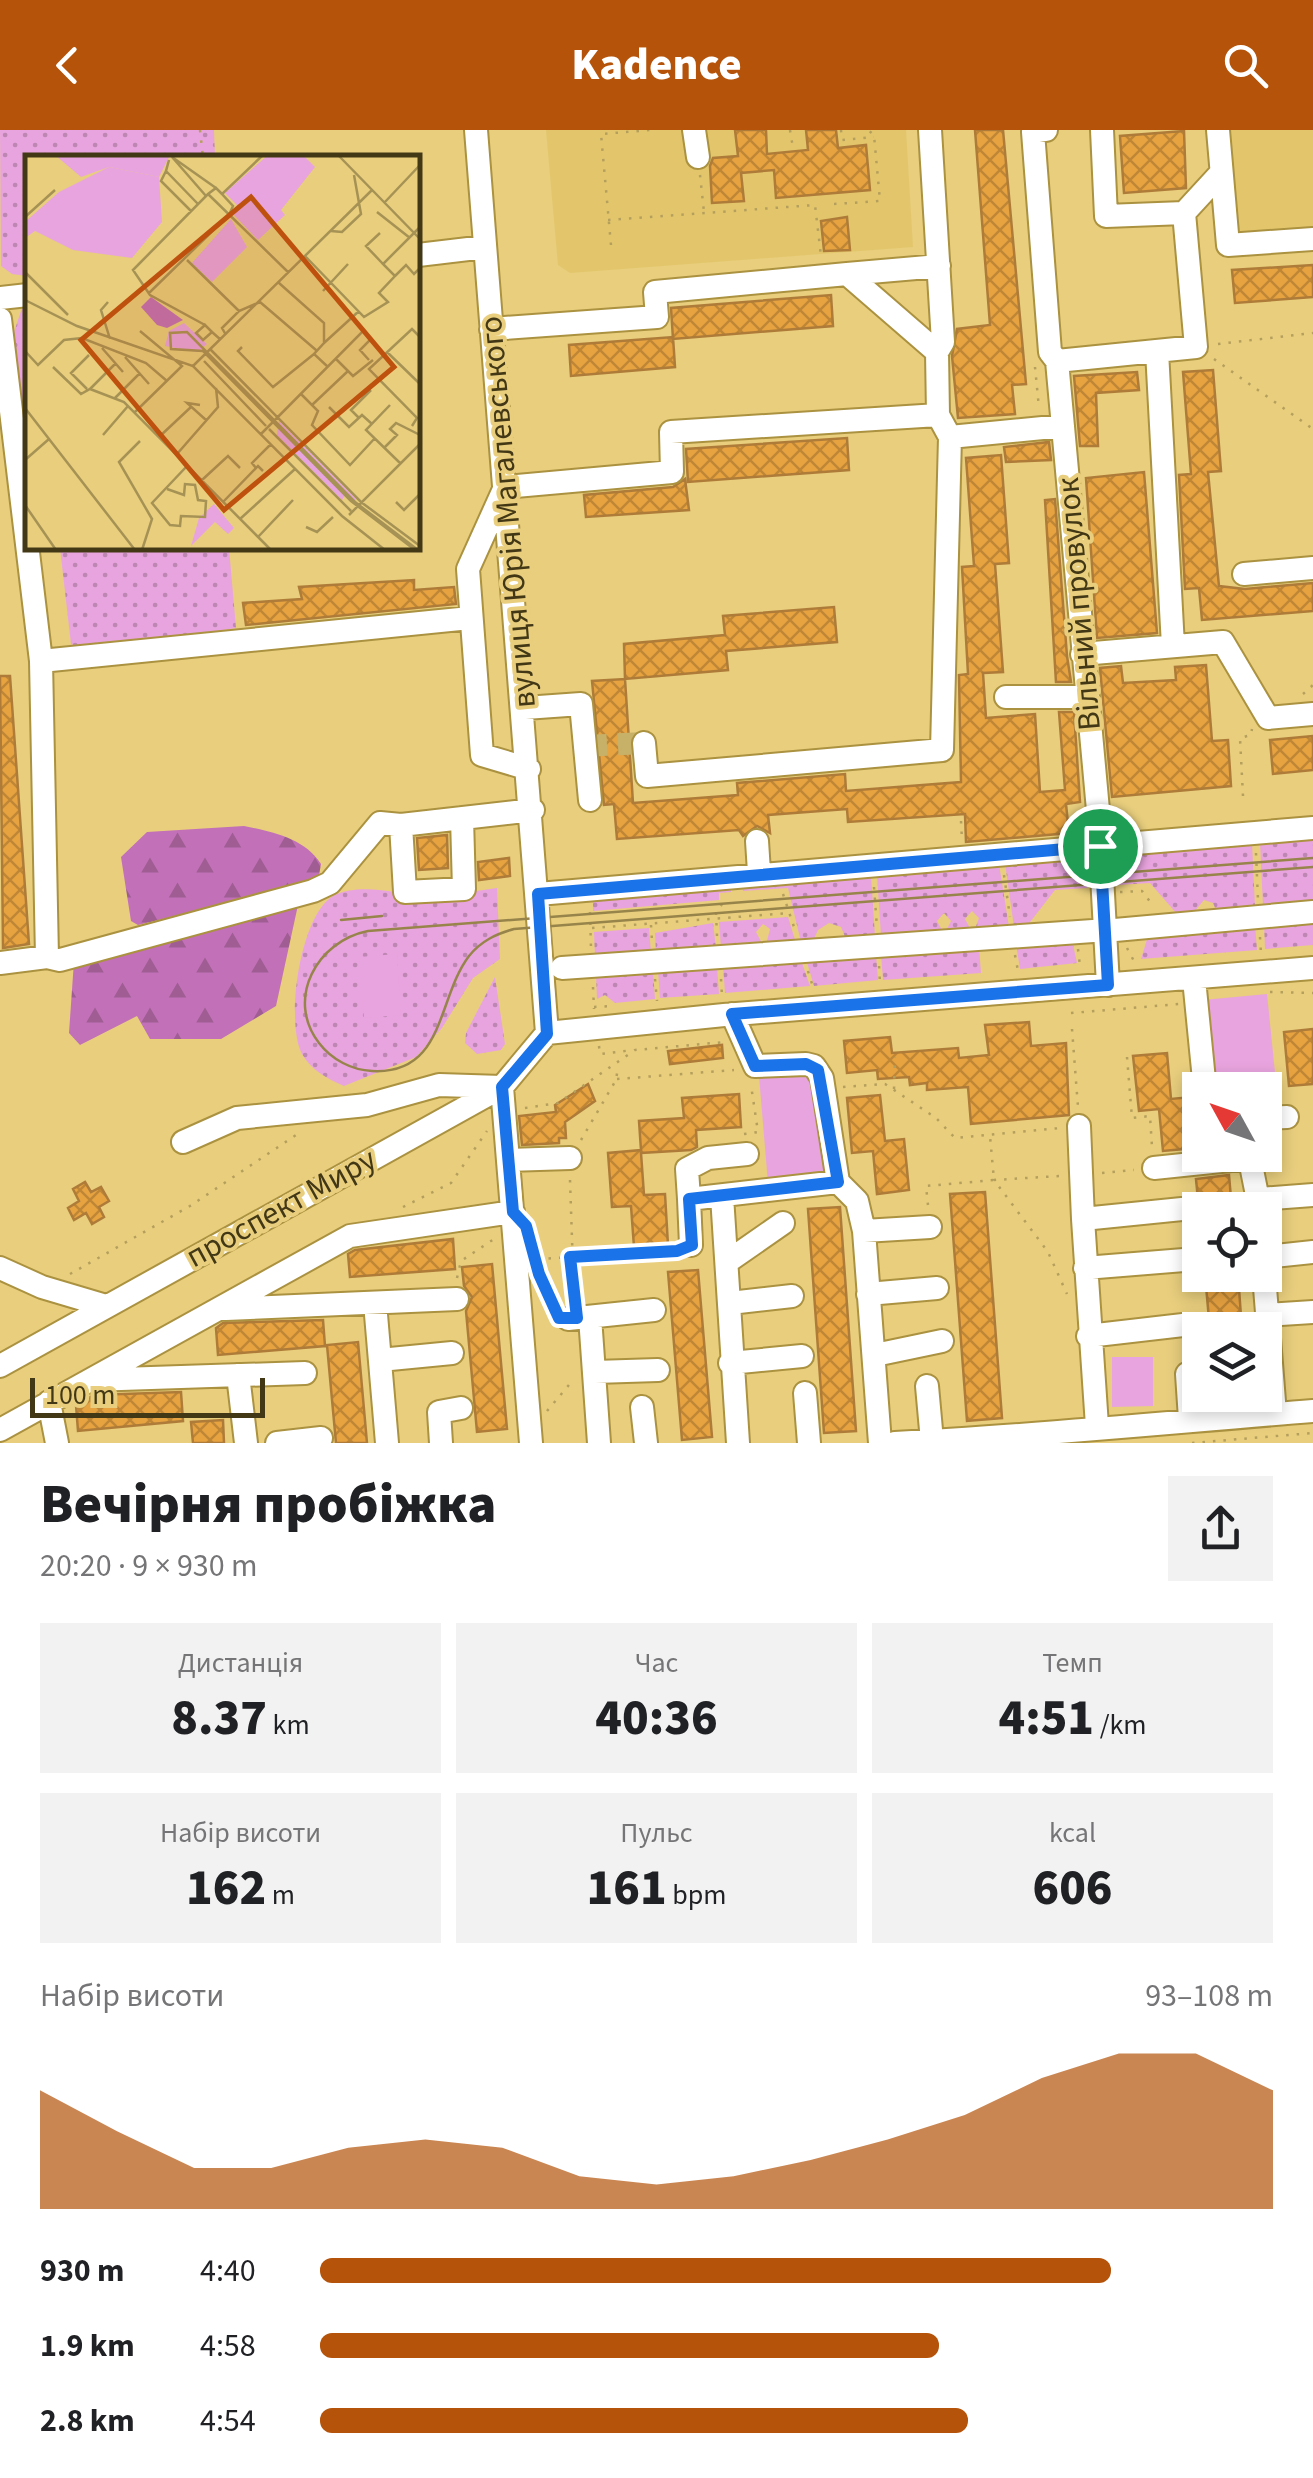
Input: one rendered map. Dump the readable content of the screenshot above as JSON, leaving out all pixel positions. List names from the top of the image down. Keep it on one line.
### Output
{"streets":{"street":["вулиця Юрія Магалевського","Вільний провулок","проспект Миру"]},"scale_bar":"100 m","north":"top left","page":{"header":"Kadence","scale":"100 m","heading":["Вечірня пробіжка","20:20 · 9 × 930 m"],"stats":[["Дистанція","8.37 km"],["Час","40:36"],["Темп","4:51 /km"],["Набір висоти","162 m"],["Пульс","161 bpm"],["kcal","606"]],"chart":["Набір висоти","93–108 m"],"list":[{"name":"930 m","note":"4:40"},{"name":"1.9 km","note":"4:58"},{"name":"2.8 km","note":"4:54"}]}}
